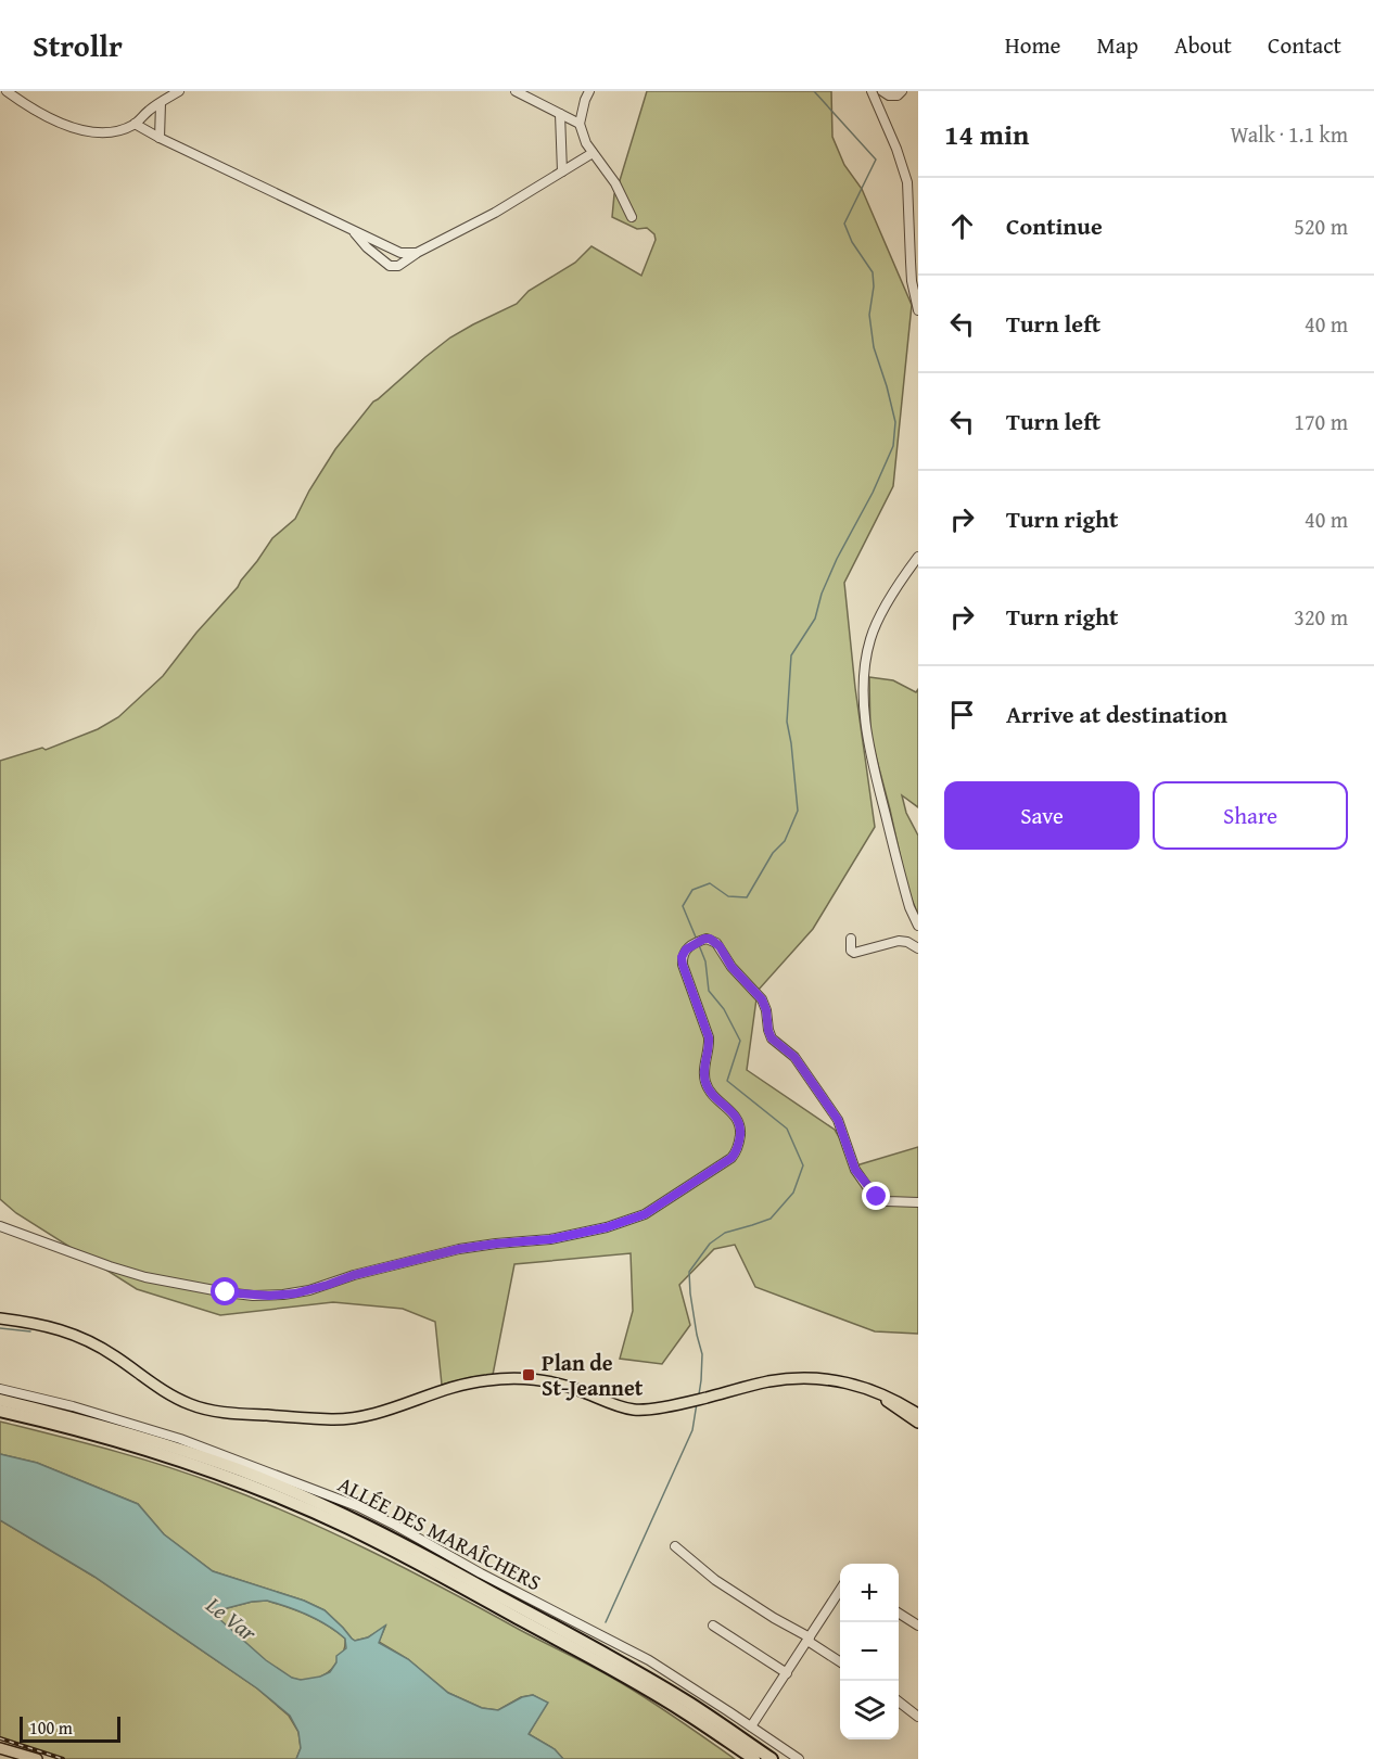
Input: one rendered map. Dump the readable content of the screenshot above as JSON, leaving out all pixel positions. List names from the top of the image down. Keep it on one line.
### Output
{"streets":{"street":["ALLÉE DES MARAÎCHERS"]},"water":["Le Var"],"places":{"transit":["Plan de St-Jeannet"]},"scale_bar":"100 m","page":{"header":"Strollr","nav":["Home","Map","About","Contact"],"heading":["14 min","Walk · 1.1 km"],"list":[["Continue","520 m"],["Turn left","40 m"],["Turn left","170 m"],["Turn right","40 m"],["Turn right","320 m"],"Arrive at destination"],"buttons":["Save","Share"],"map_buttons":["+","−"],"scale":"100 m"}}
